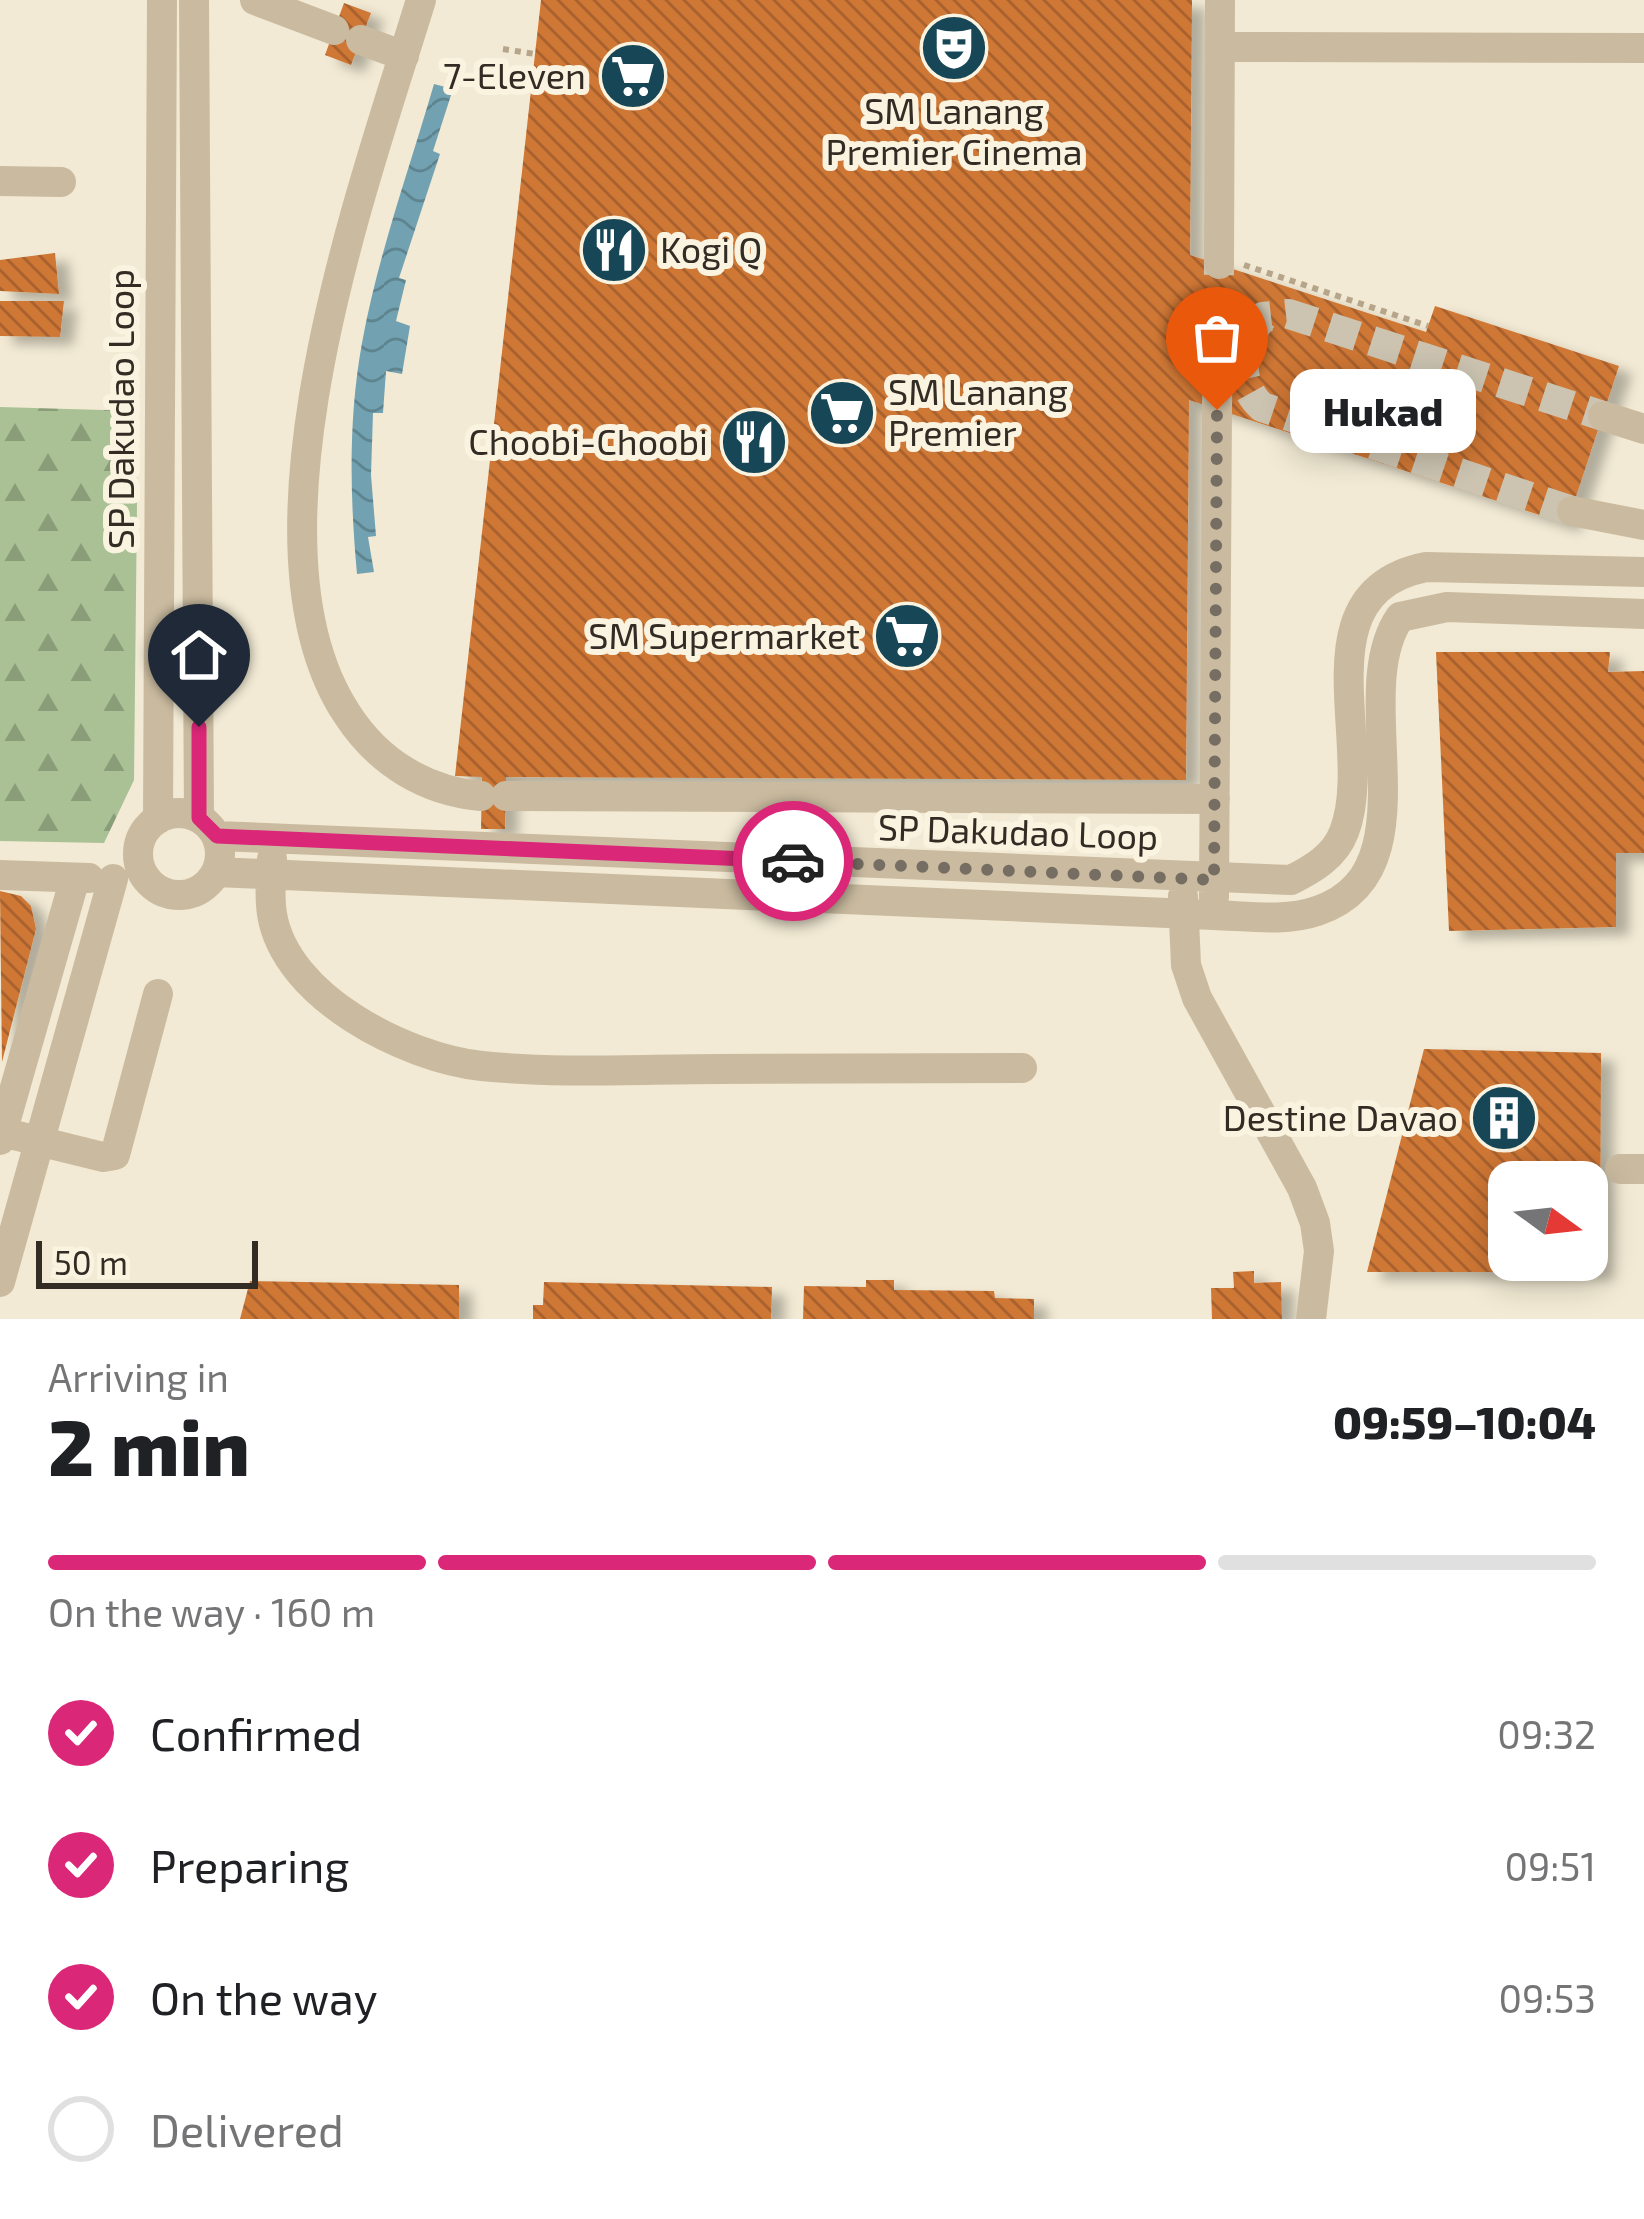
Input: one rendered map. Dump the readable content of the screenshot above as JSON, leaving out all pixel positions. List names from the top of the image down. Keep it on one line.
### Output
{"streets":{"street":["SP Dakudao Loop"]},"places":{"theatre":["SM Lanang Premier Cinema"],"supermarket":["7-Eleven","SM Lanang Premier","SM Supermarket"],"restaurant":["Kogi Q","Choobi-Choobi"],"other":["Hukad"],"building":["Destine Davao"]},"scale_bar":"50 m","north":"right","page":{"bubble":"Hukad","scale":"50 m","heading":["2 min","Arriving in","09:59–10:04"],"bar":"On the way · 160 m","list":[["Confirmed","09:32"],["Preparing","09:51"],["On the way","09:53"],"Delivered"]}}
